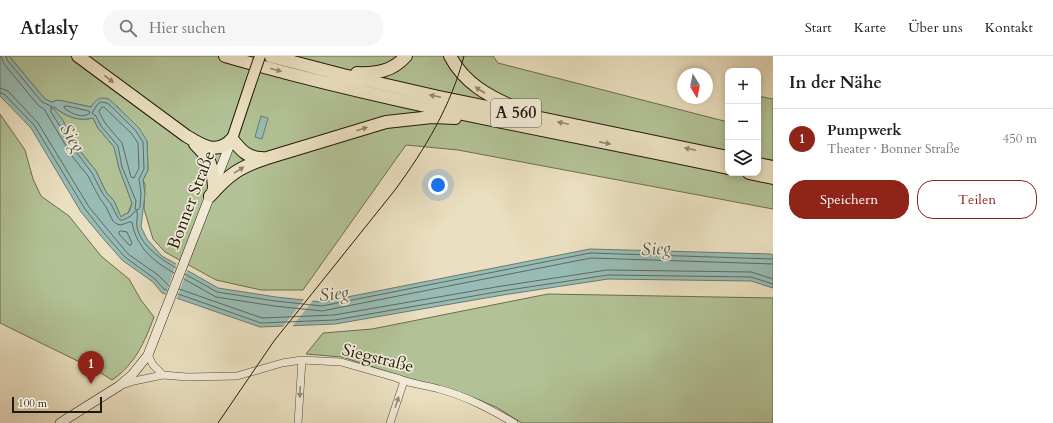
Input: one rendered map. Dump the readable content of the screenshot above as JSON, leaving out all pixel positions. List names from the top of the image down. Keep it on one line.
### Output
{"streets":{"highway":["A 560"],"main road":["Bonner Straße"],"street":["Siegstraße"]},"water":["Sieg"],"scale_bar":"100 m","north":"bottom","page":{"header":"Atlasly","search":"Hier suchen","nav":["Start","Karte","Über uns","Kontakt"],"heading":"In der Nähe","map_buttons":["+","−"],"list":[{"mark":"1","name":"Pumpwerk","note":"Theater · Bonner Straße","value":"450 m"}],"buttons":["Speichern","Teilen"],"pins":"1","scale":"100 m"}}
